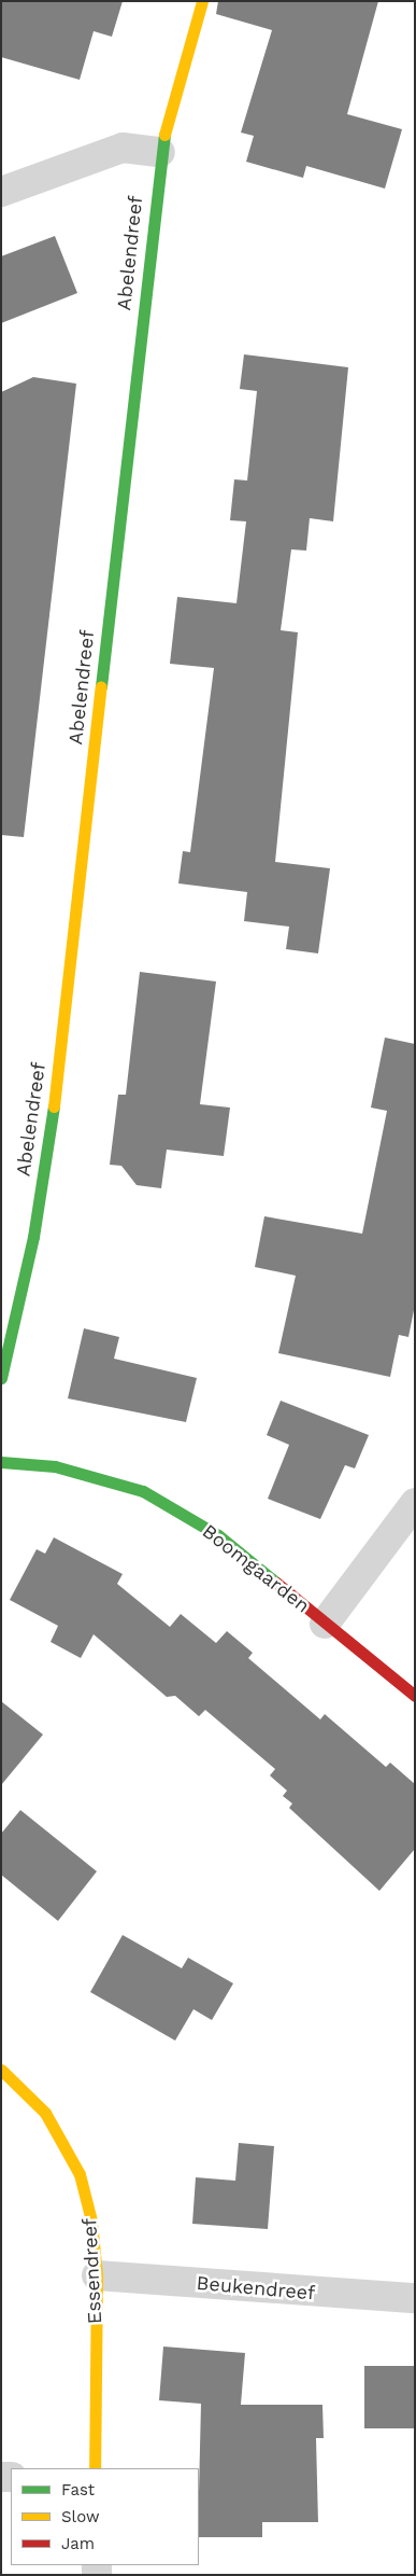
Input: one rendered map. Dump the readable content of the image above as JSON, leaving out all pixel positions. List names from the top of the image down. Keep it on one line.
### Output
{"streets":{"street":["Abelendreef","Boomgaarden","Essendreef","Beukendreef"]},"crossings":[["Essendreef","Beukendreef"]],"legend":["Fast","Slow","Jam"]}
